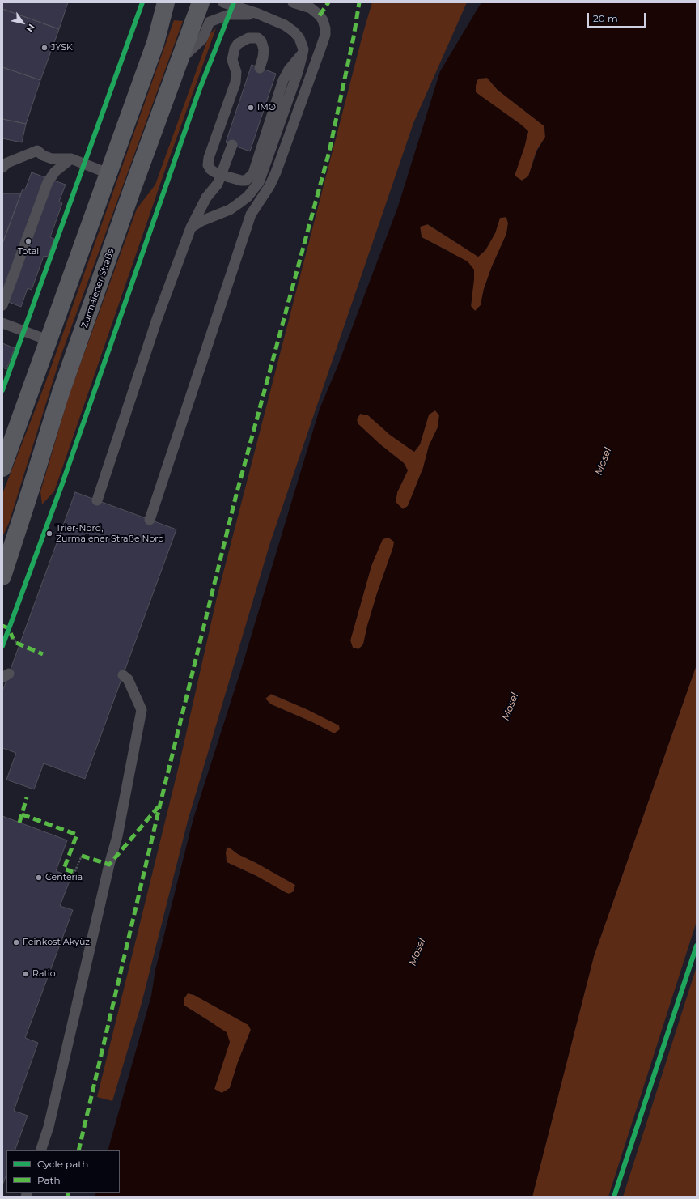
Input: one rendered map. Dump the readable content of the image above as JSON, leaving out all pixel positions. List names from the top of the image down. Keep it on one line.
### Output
{"streets":{"main road":["Zurmaiener Straße"]},"water":["Mosel"],"places":["JYSK","IMO","Total","Trier-Nord, Zurmaiener Straße Nord","Centeria","Feinkost Akyüz","Ratio"],"legend":["Cycle path","Path"],"scale_bar":"20 m","north":"bottom right"}
